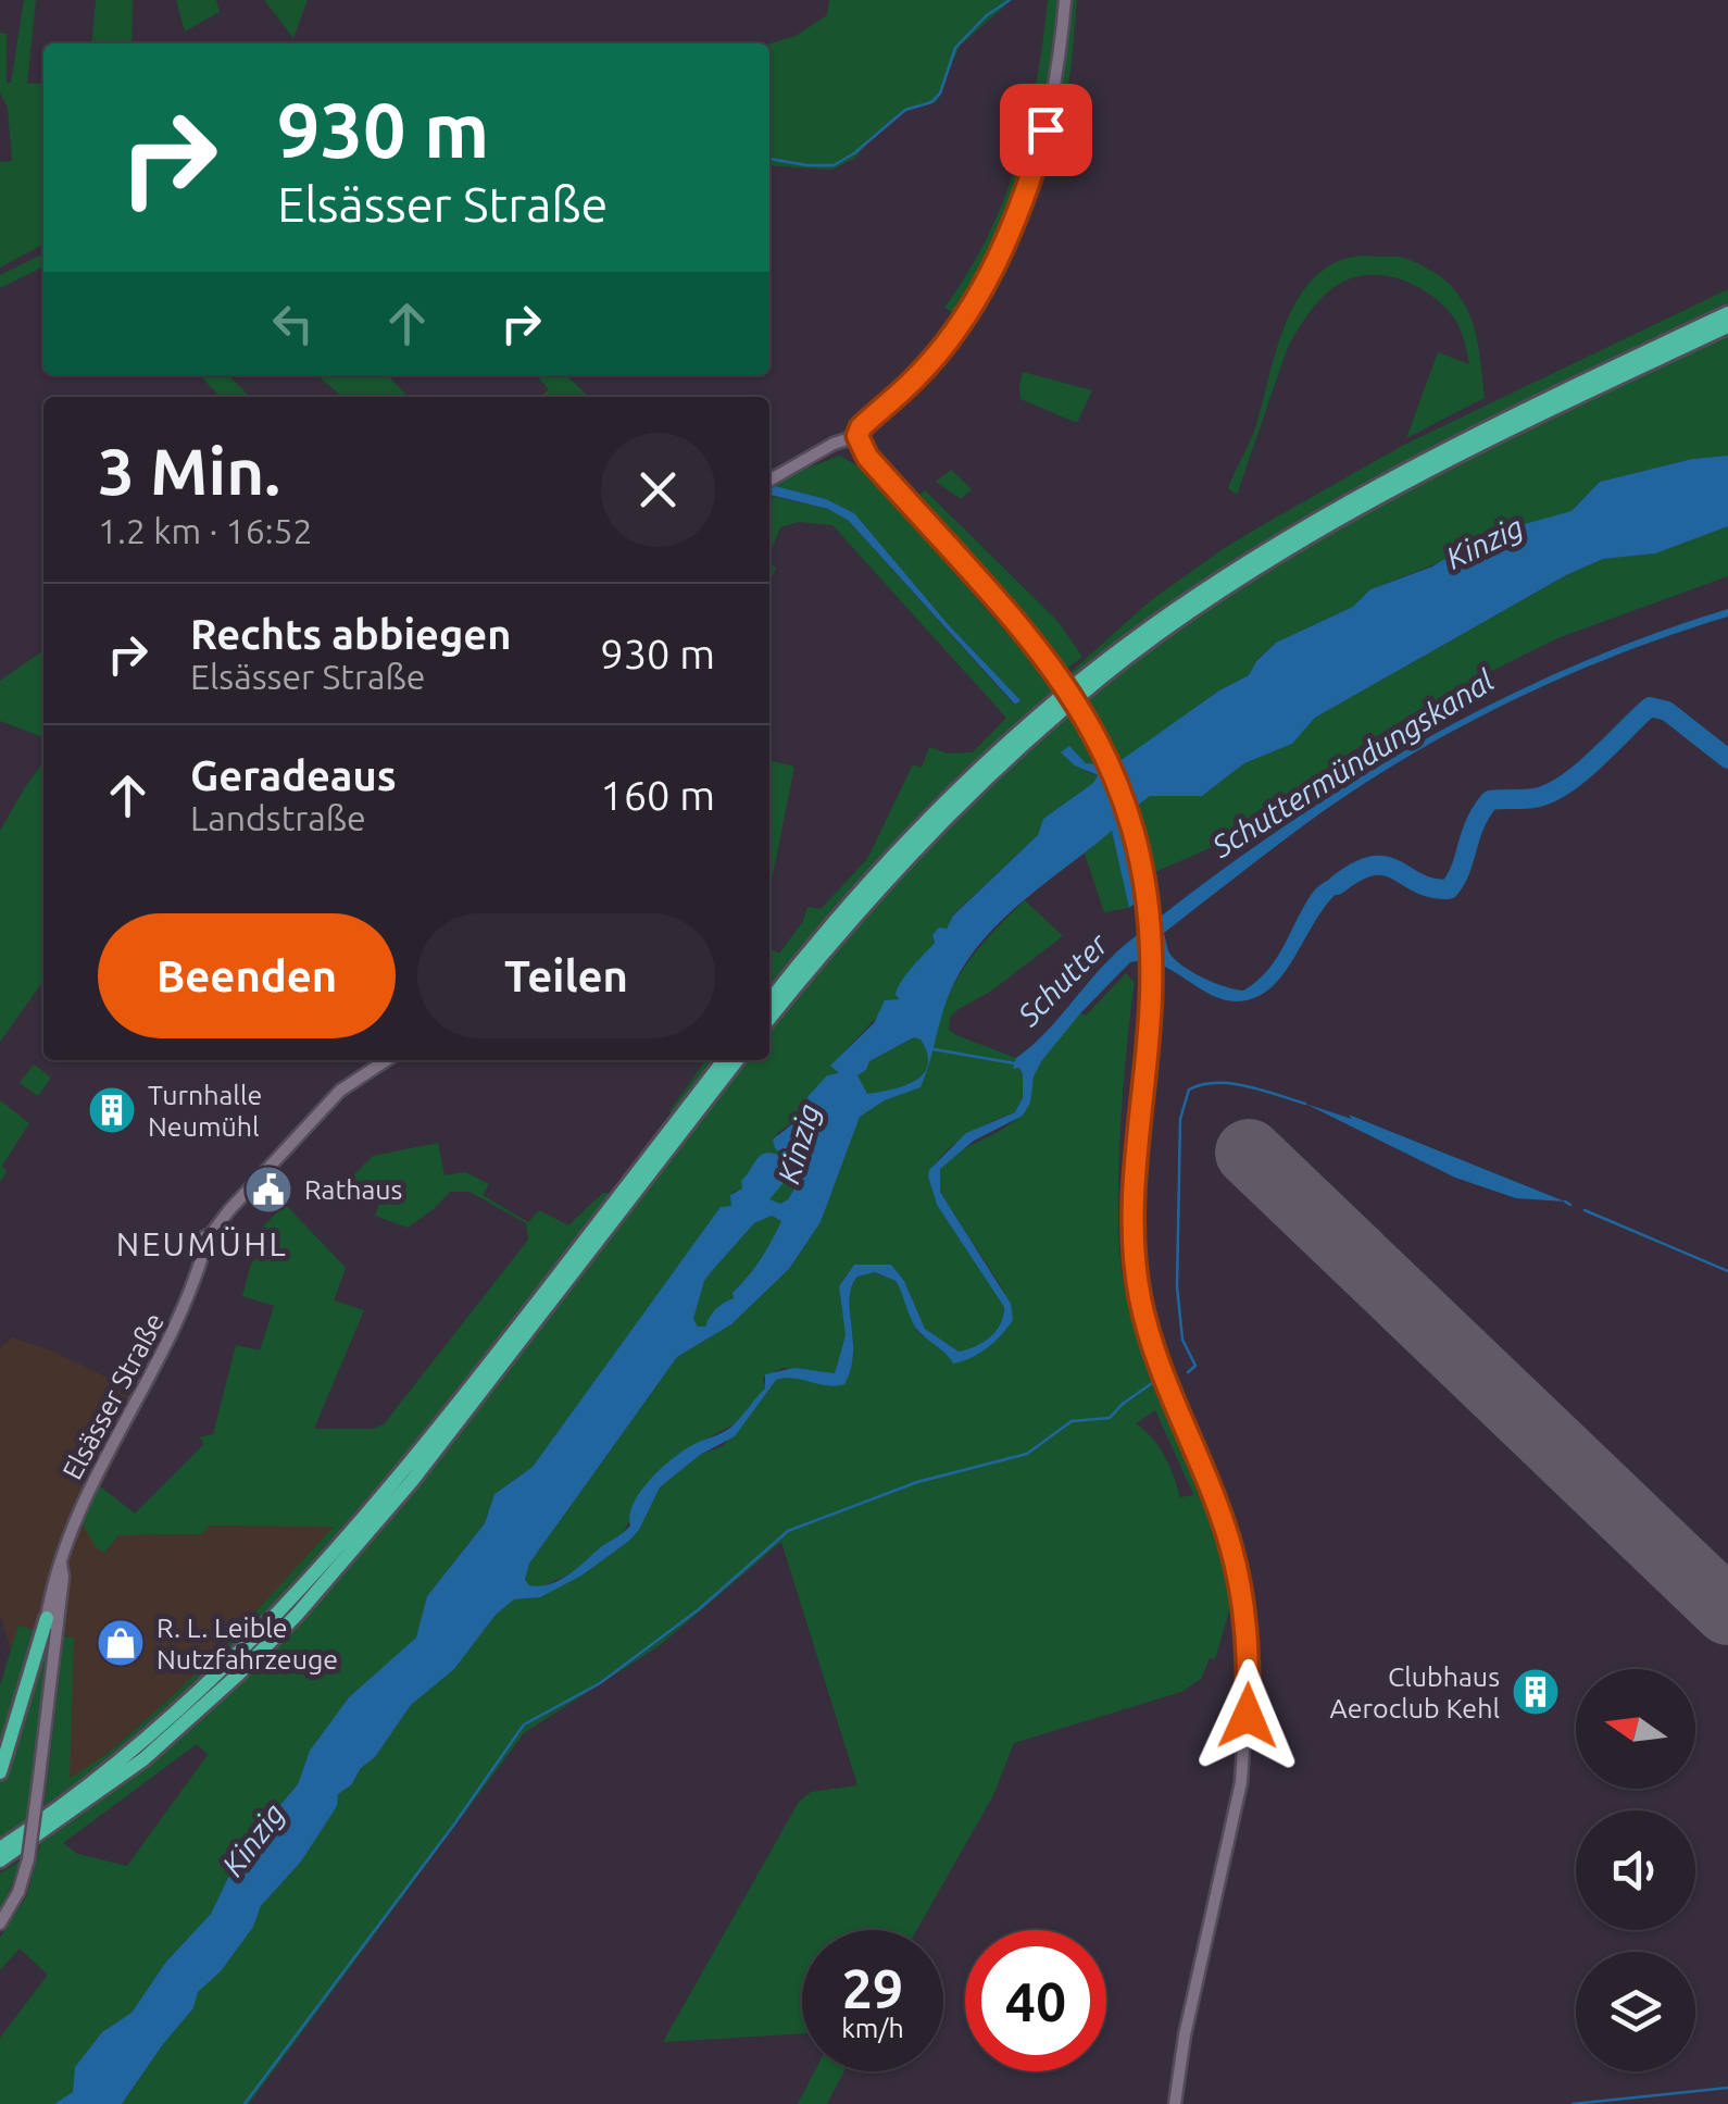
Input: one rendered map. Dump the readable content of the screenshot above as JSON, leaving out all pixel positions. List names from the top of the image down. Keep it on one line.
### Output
{"streets":{"street":["Elsässer Straße"]},"districts":["NEUMÜHL"],"water":["Kinzig","Schuttermündungskanal","Schutter"],"places":{"building":["Turnhalle Neumühl","Clubhaus Aeroclub Kehl"],"public building":["Rathaus"],"shop":["R. L. Leible Nutzfahrzeuge"]},"north":"left","page":{"turn":["930 m","Elsässer Straße"],"heading":["3 Min.","1.2 km · 16:52"],"list":[{"name":"Rechts abbiegen","note":"Elsässer Straße","value":"930 m"},{"name":"Geradeaus","note":"Landstraße","value":"160 m"}],"buttons":["Beenden","Teilen"],"speed":"29 km/h","limit":"40"}}
